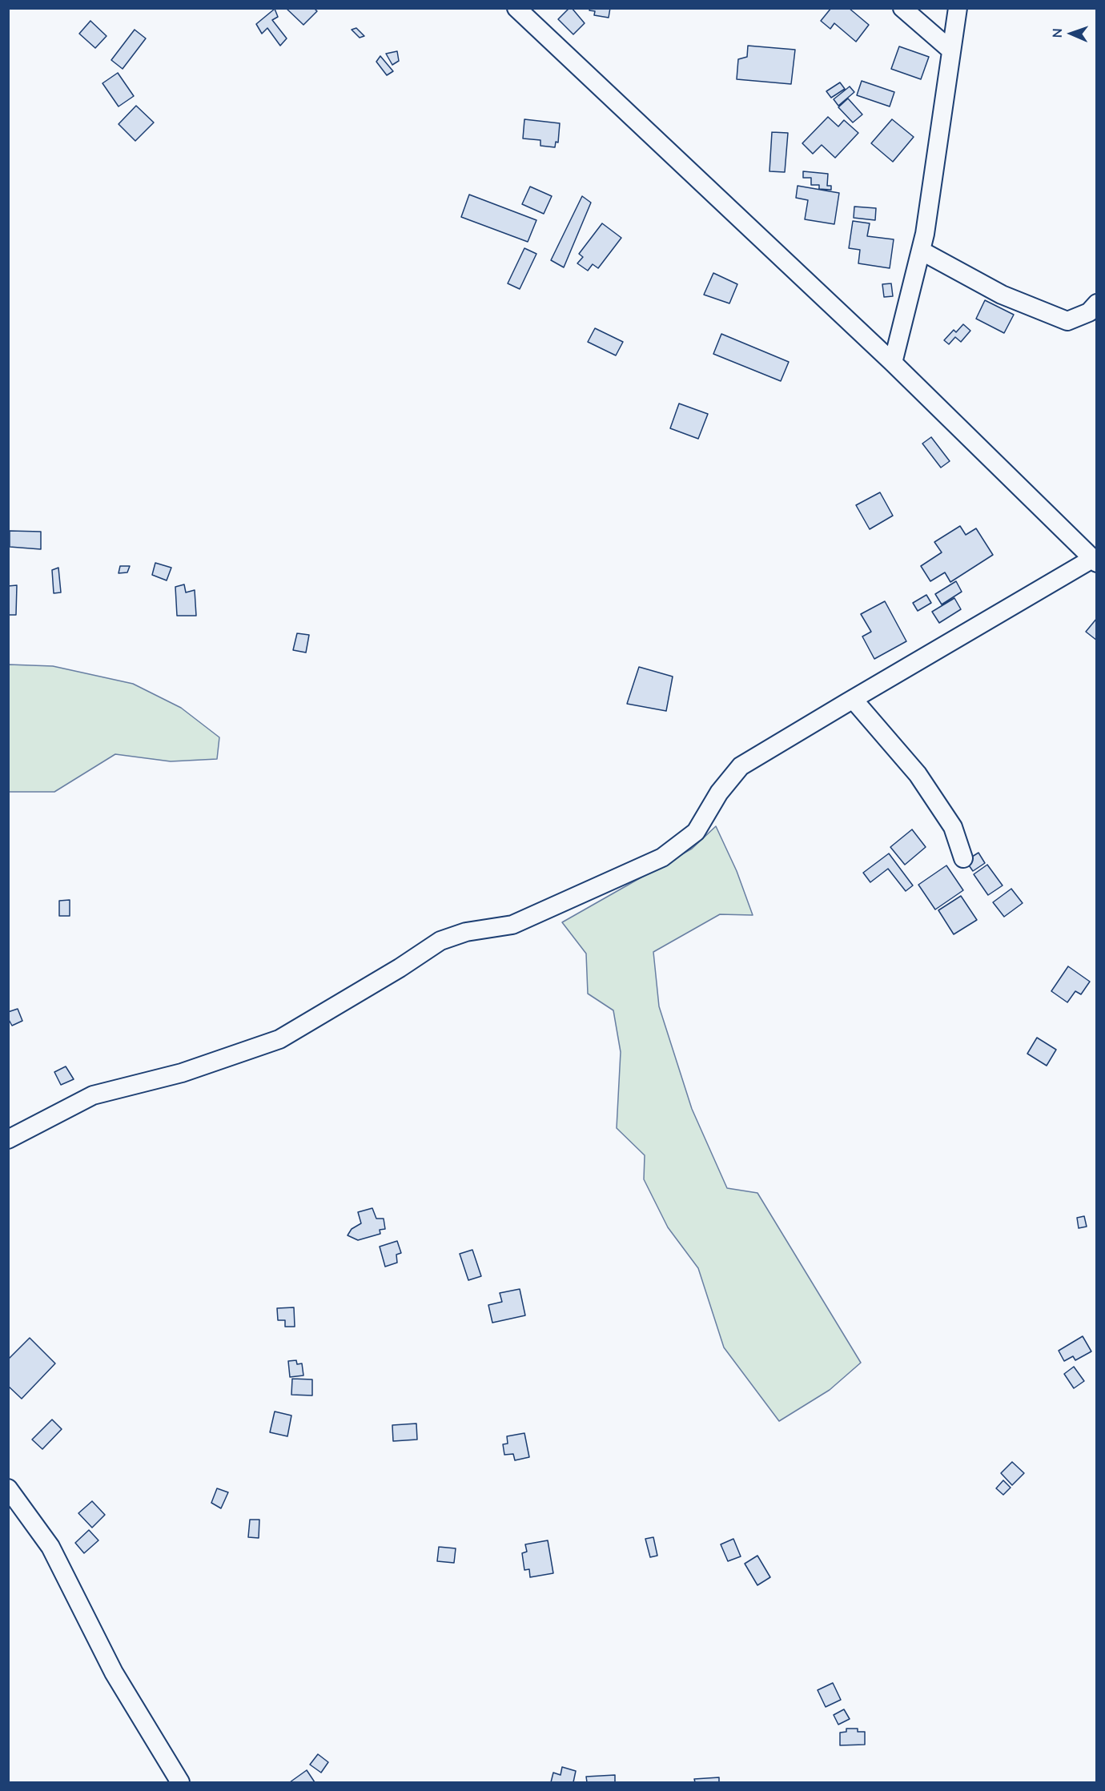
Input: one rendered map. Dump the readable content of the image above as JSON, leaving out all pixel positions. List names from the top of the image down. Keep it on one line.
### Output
{"north":"left"}
